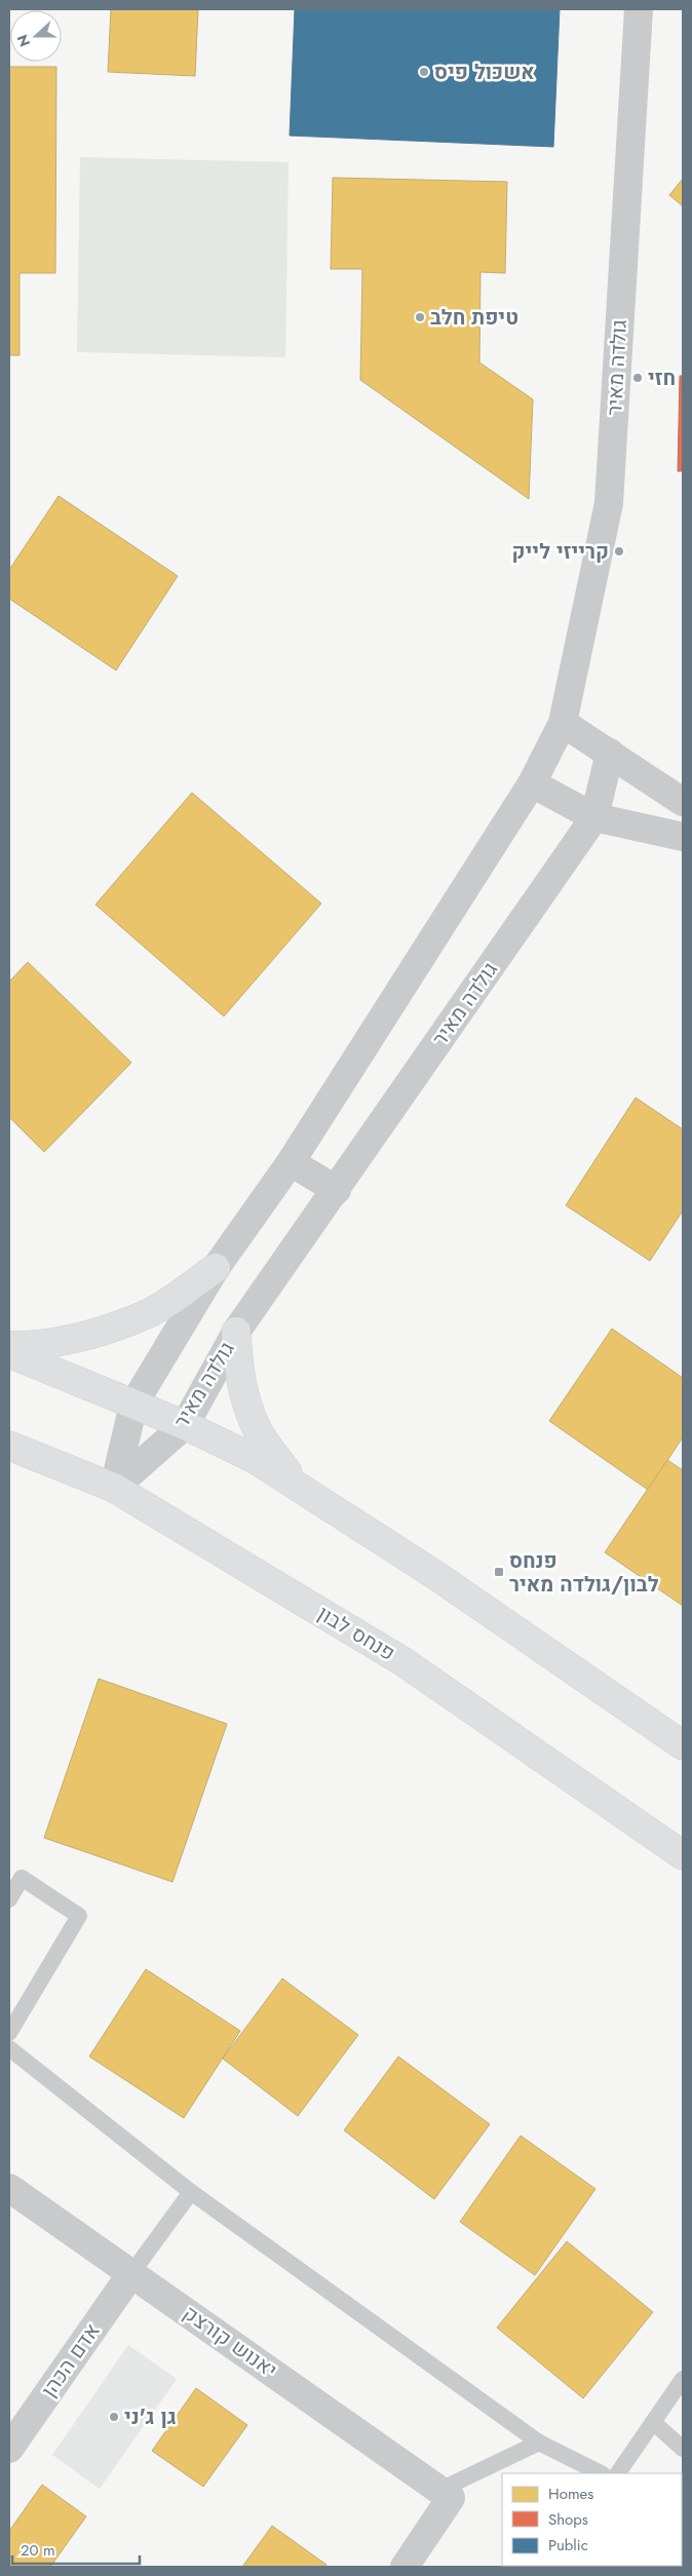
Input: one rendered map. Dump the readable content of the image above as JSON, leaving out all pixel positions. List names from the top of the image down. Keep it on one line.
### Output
{"streets":{"main road":["פנחס לבון"],"street":["גולדה מאיר","יאנוש קורצק","אדם הכהן"]},"crossings":[["גולדה מאיר","פנחס לבון"],["יאנוש קורצק","אדם הכהן"]],"places":{"other":["אשכול פיס","טיפת חלב","חזי","קרייזי לייק","גן ג'ני"],"transit":["פנחס לבון/גולדה מאיר"]},"legend":["Homes","Shops","Public"],"scale_bar":"20 m","north":"left"}
